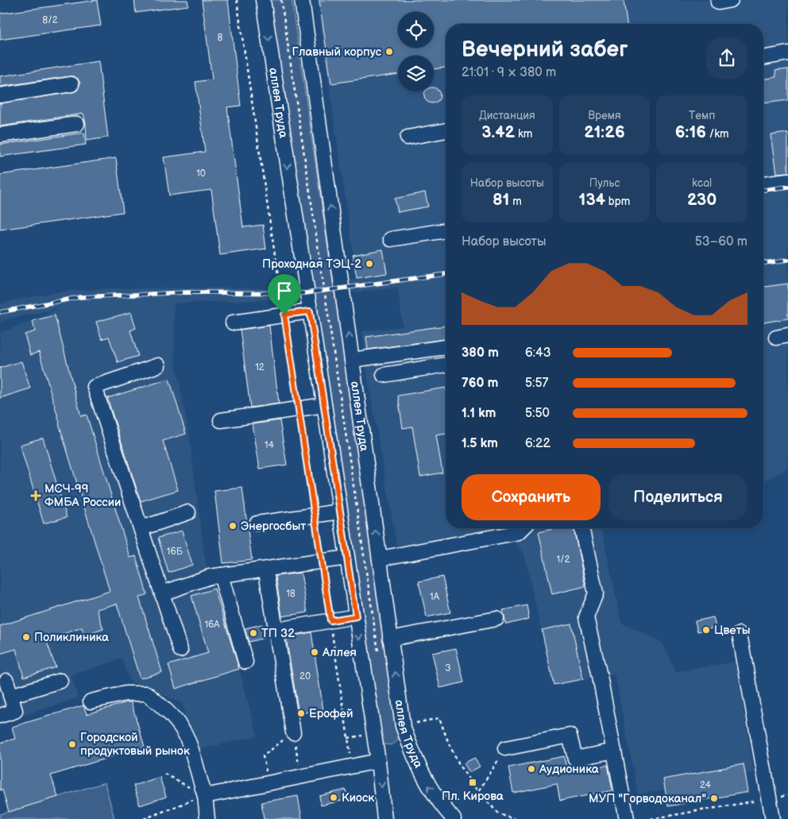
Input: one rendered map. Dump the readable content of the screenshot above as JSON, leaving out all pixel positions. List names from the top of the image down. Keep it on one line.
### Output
{"streets":{"street":["аллея Труда"]},"places":{"other":["Главный корпус","Проходная ТЭЦ-2","Энергосбыт","Цветы","ТП 32","Поликлиника","Аллея","Ерофей","Городской продуктовый рынок","Аудионика","Киоск","МУП \"Горводоканал\""],"health":["МСЧ-99 ФМБА России"],"transit":["Пл. Кирова"]},"house_numbers":["8/2","8","10","12","14","16Б","1/2","18","1А","16А","3","20","24"],"page":{"heading":["Вечерний забег","21:01 · 9 × 380 m"],"stats":[["Дистанция","3.42 km"],["Время","21:26"],["Темп","6:16 /km"],["Набор высоты","81 m"],["Пульс","134 bpm"],["kcal","230"]],"chart":["Набор высоты","53–60 m"],"list":[{"name":"380 m","note":"6:43"},{"name":"760 m","note":"5:57"},{"name":"1.1 km","note":"5:50"},{"name":"1.5 km","note":"6:22"}],"buttons":["Сохранить","Поделиться"]}}
